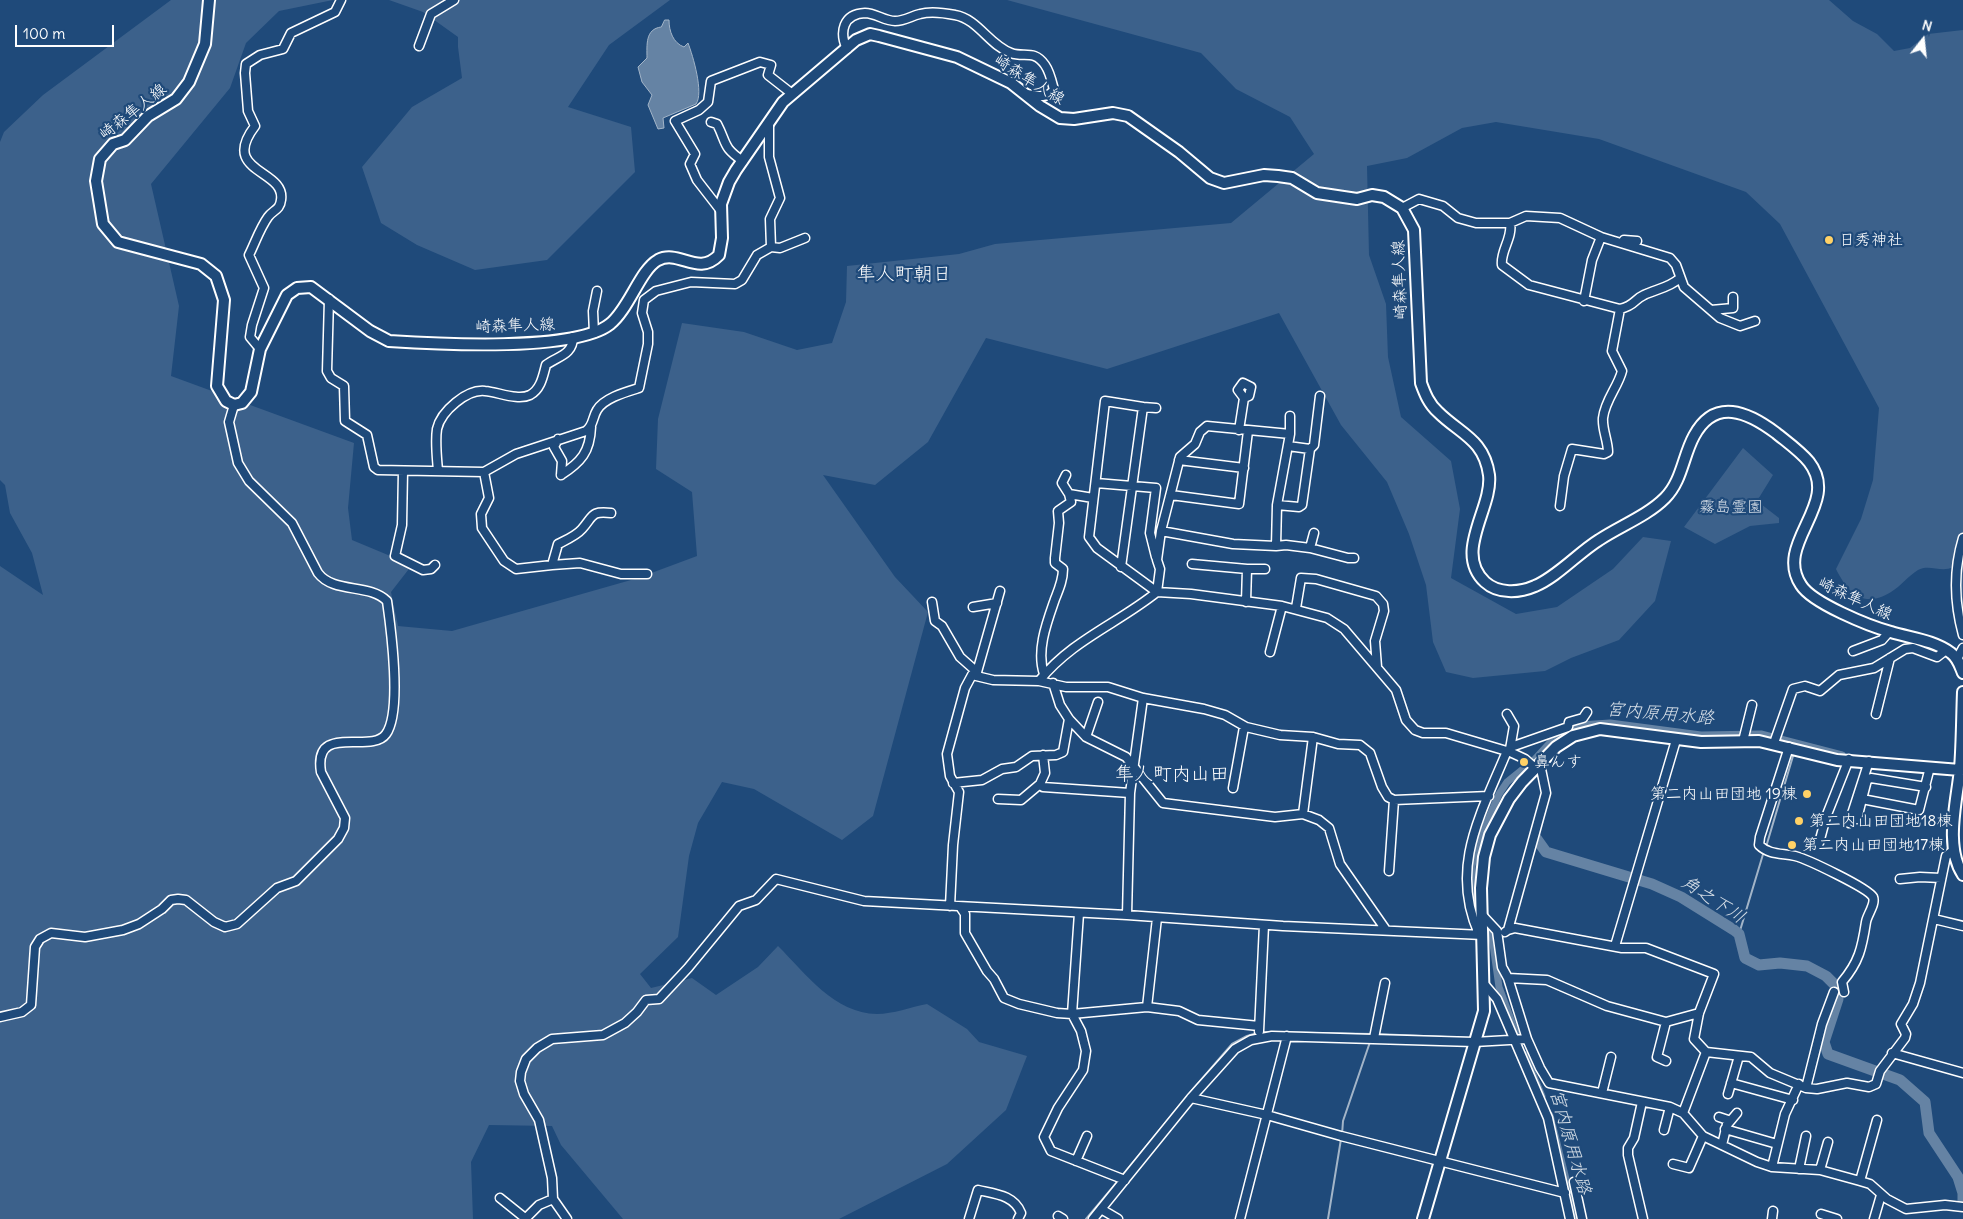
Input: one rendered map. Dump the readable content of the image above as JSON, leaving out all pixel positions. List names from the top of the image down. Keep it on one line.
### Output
{"streets":{"main road":["崎森隼人線"]},"districts":["隼人町朝日","隼人町内山田"],"water":["宮内原用水路","角之下川"],"parks":["霧島霊園"],"places":["日秀神社","鼻んす","第二内山田団地 19棟","第二内山田団地18棟","第二内山田団地17棟"],"scale_bar":"100 m","north":"top"}
